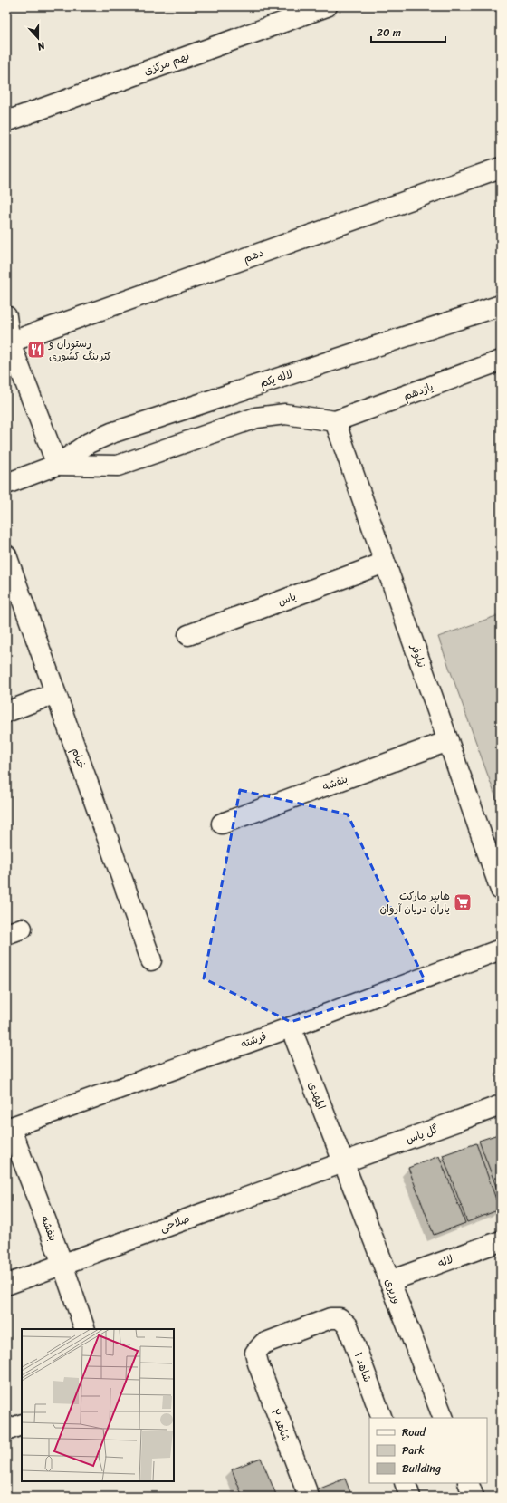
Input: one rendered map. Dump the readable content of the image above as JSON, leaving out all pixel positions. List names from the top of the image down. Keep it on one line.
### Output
{"streets":{"street":["نهم مرکزی","دهم","لاله یکم","یازدهم","یاس","نیلوفر","خیام","بنفشه","فرشته","المهدی","گل یاس","صلاحی","لاله","وزیری","شاهد ۱","شاهد ۲"]},"crossings":[["لاله یکم","یازدهم"],["لاله یکم","نیلوفر"],["یازدهم","نیلوفر"],["یاس","نیلوفر"],["نیلوفر","بنفشه"],["بنفشه","فرشته"],["بنفشه","صلاحی"],["فرشته","المهدی"],["المهدی","گل یاس"],["المهدی","صلاحی"],["المهدی","وزیری"],["گل یاس","صلاحی"],["گل یاس","وزیری"],["صلاحی","وزیری"],["لاله","وزیری"],["شاهد ۱","شاهد ۲"]],"places":{"restaurant":["رستوران و کترینگ کشوری"],"supermarket":["هایپر مارکت یاران دریان آروان"]},"legend":["Road","Park","Building"],"scale_bar":"20 m","north":"bottom"}
